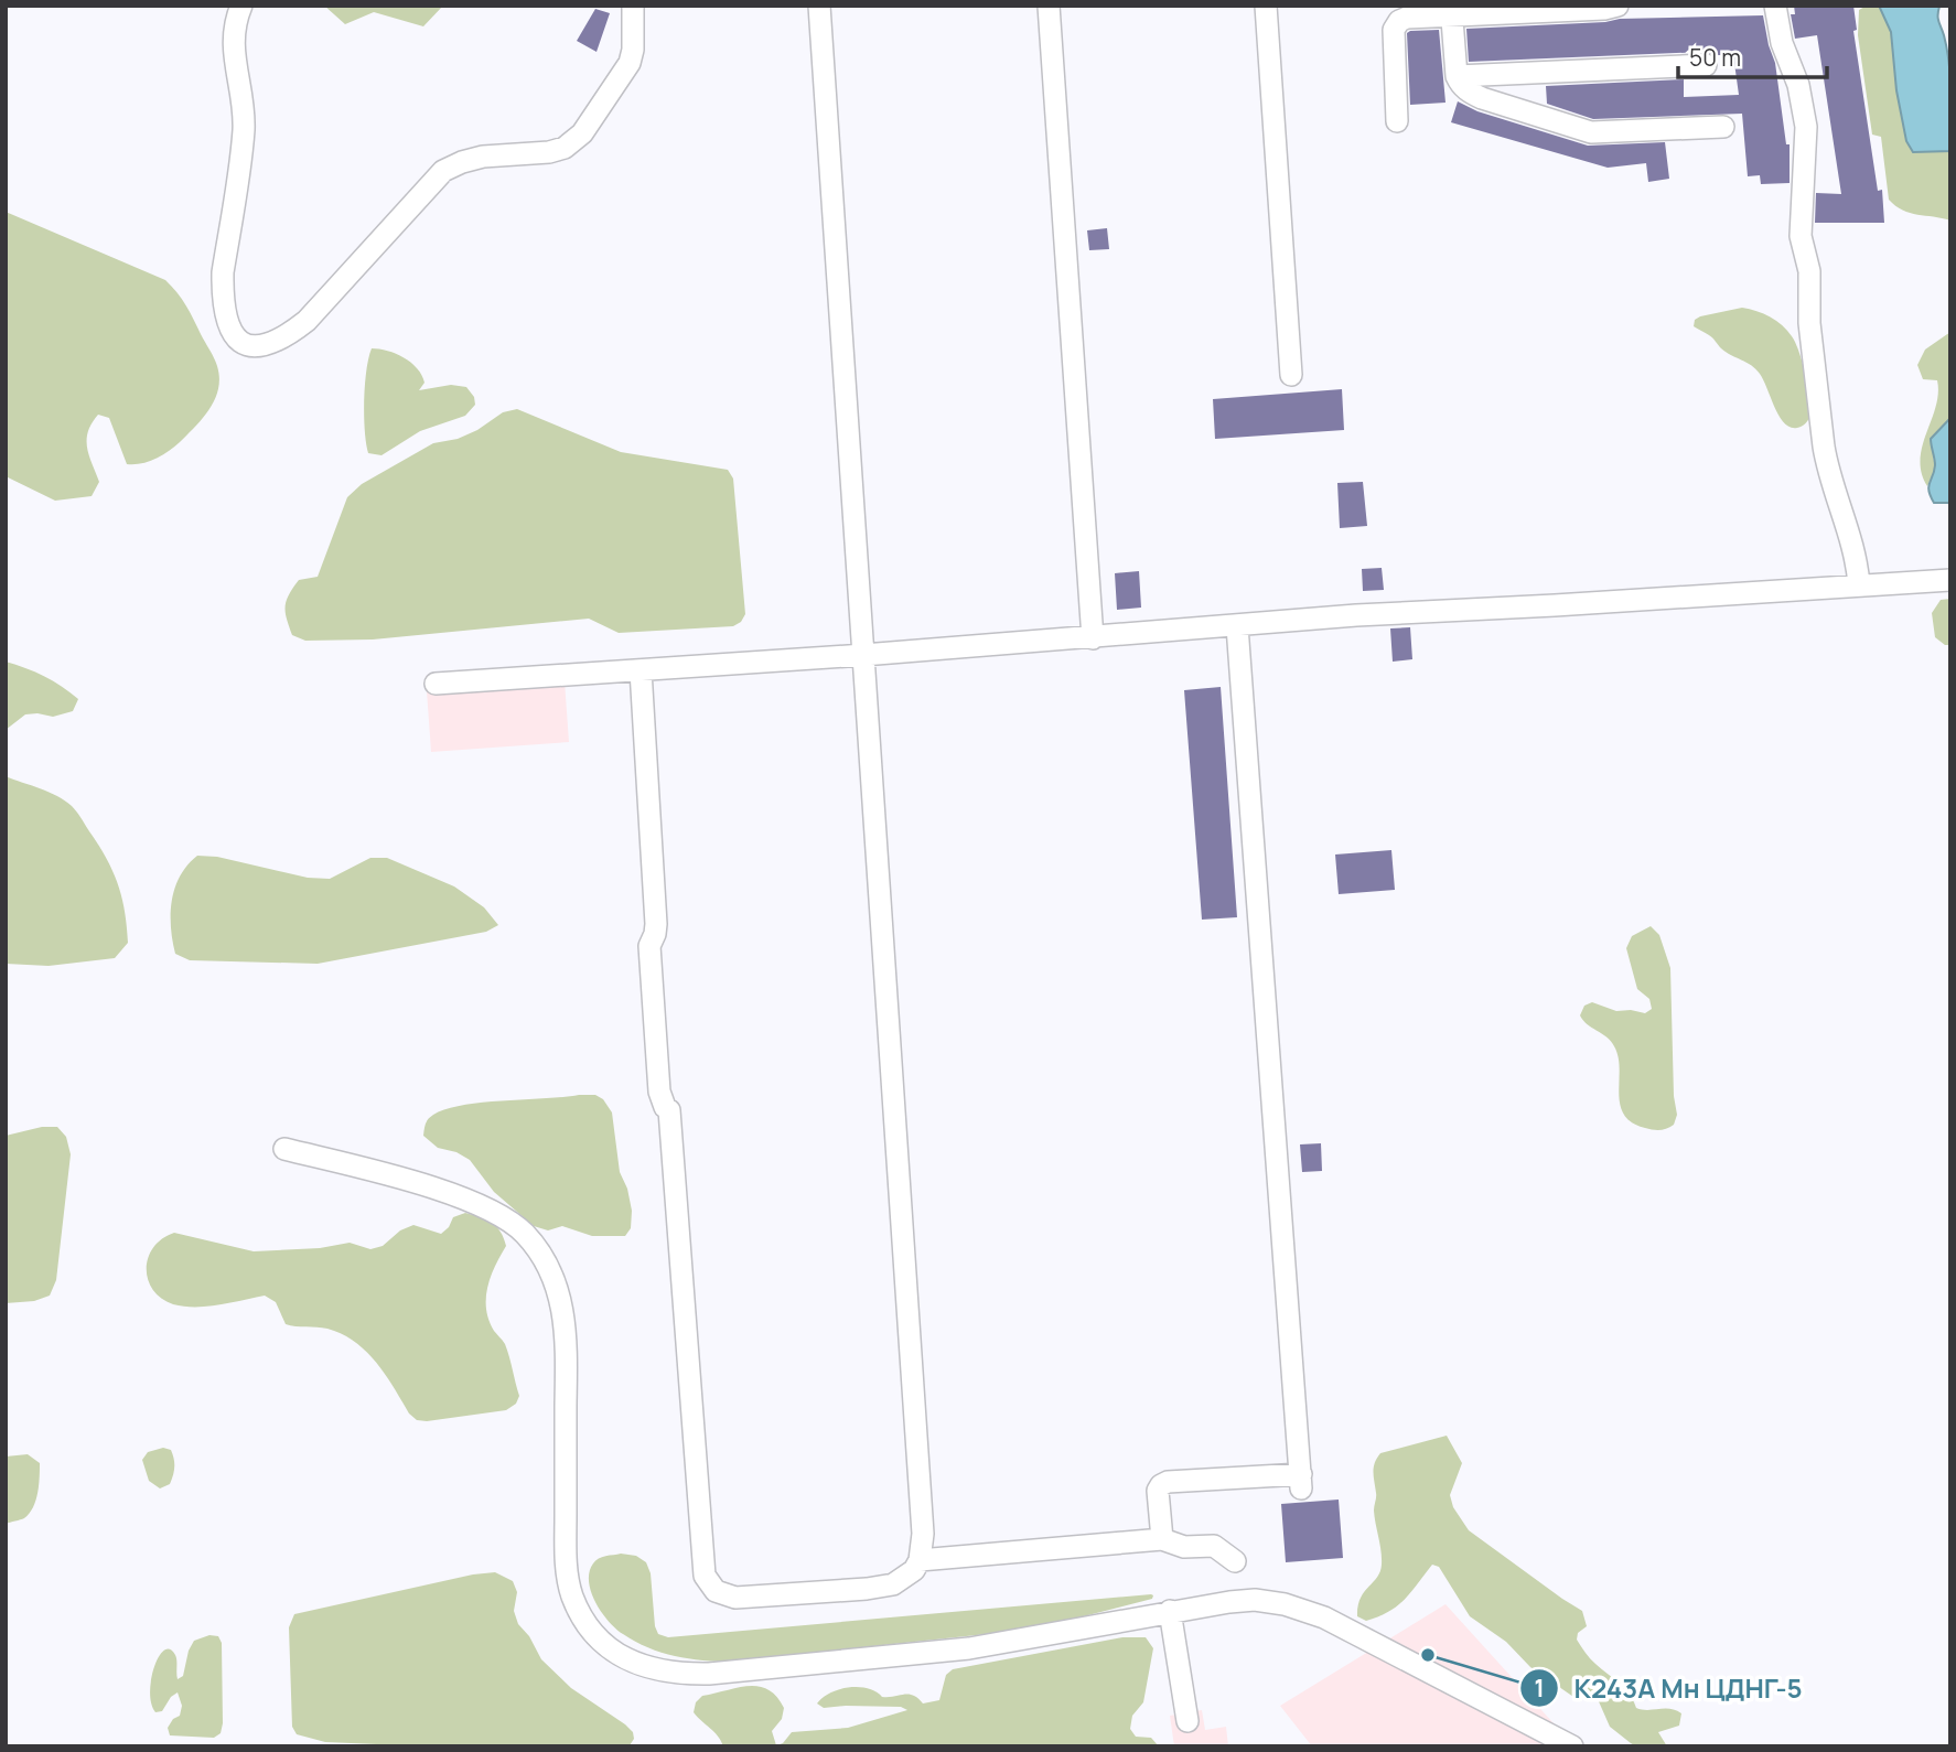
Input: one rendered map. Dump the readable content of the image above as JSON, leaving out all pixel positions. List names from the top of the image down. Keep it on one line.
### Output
{"places":["К243А Мн ЦДНГ-5"],"scale_bar":"50 m"}
